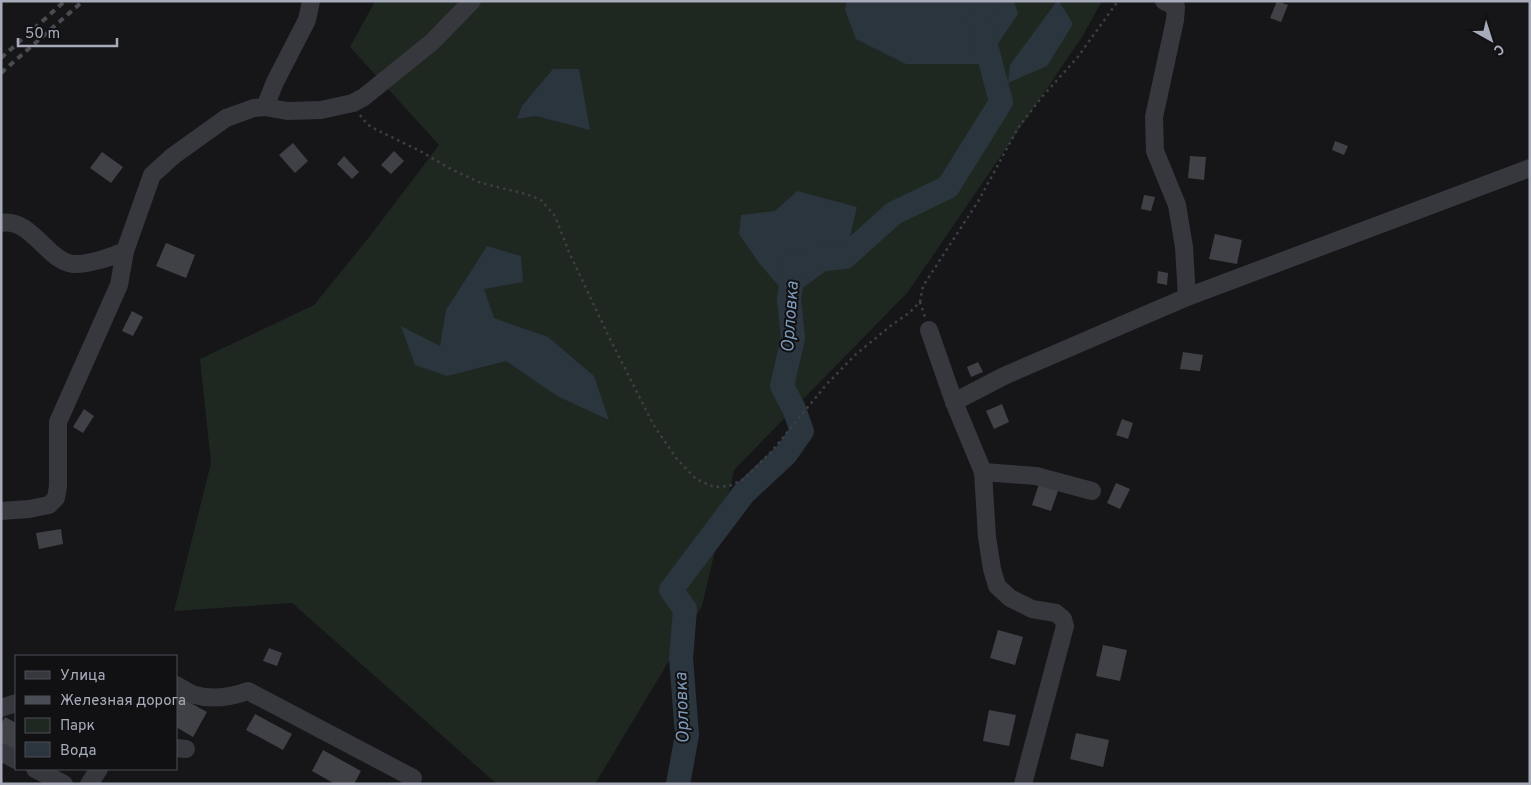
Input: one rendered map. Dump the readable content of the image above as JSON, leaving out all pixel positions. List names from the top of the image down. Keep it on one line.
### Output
{"water":["Орловка"],"legend":["Улица","Железная дорога","Парк","Вода"],"scale_bar":"50 m","north":"bottom right"}
